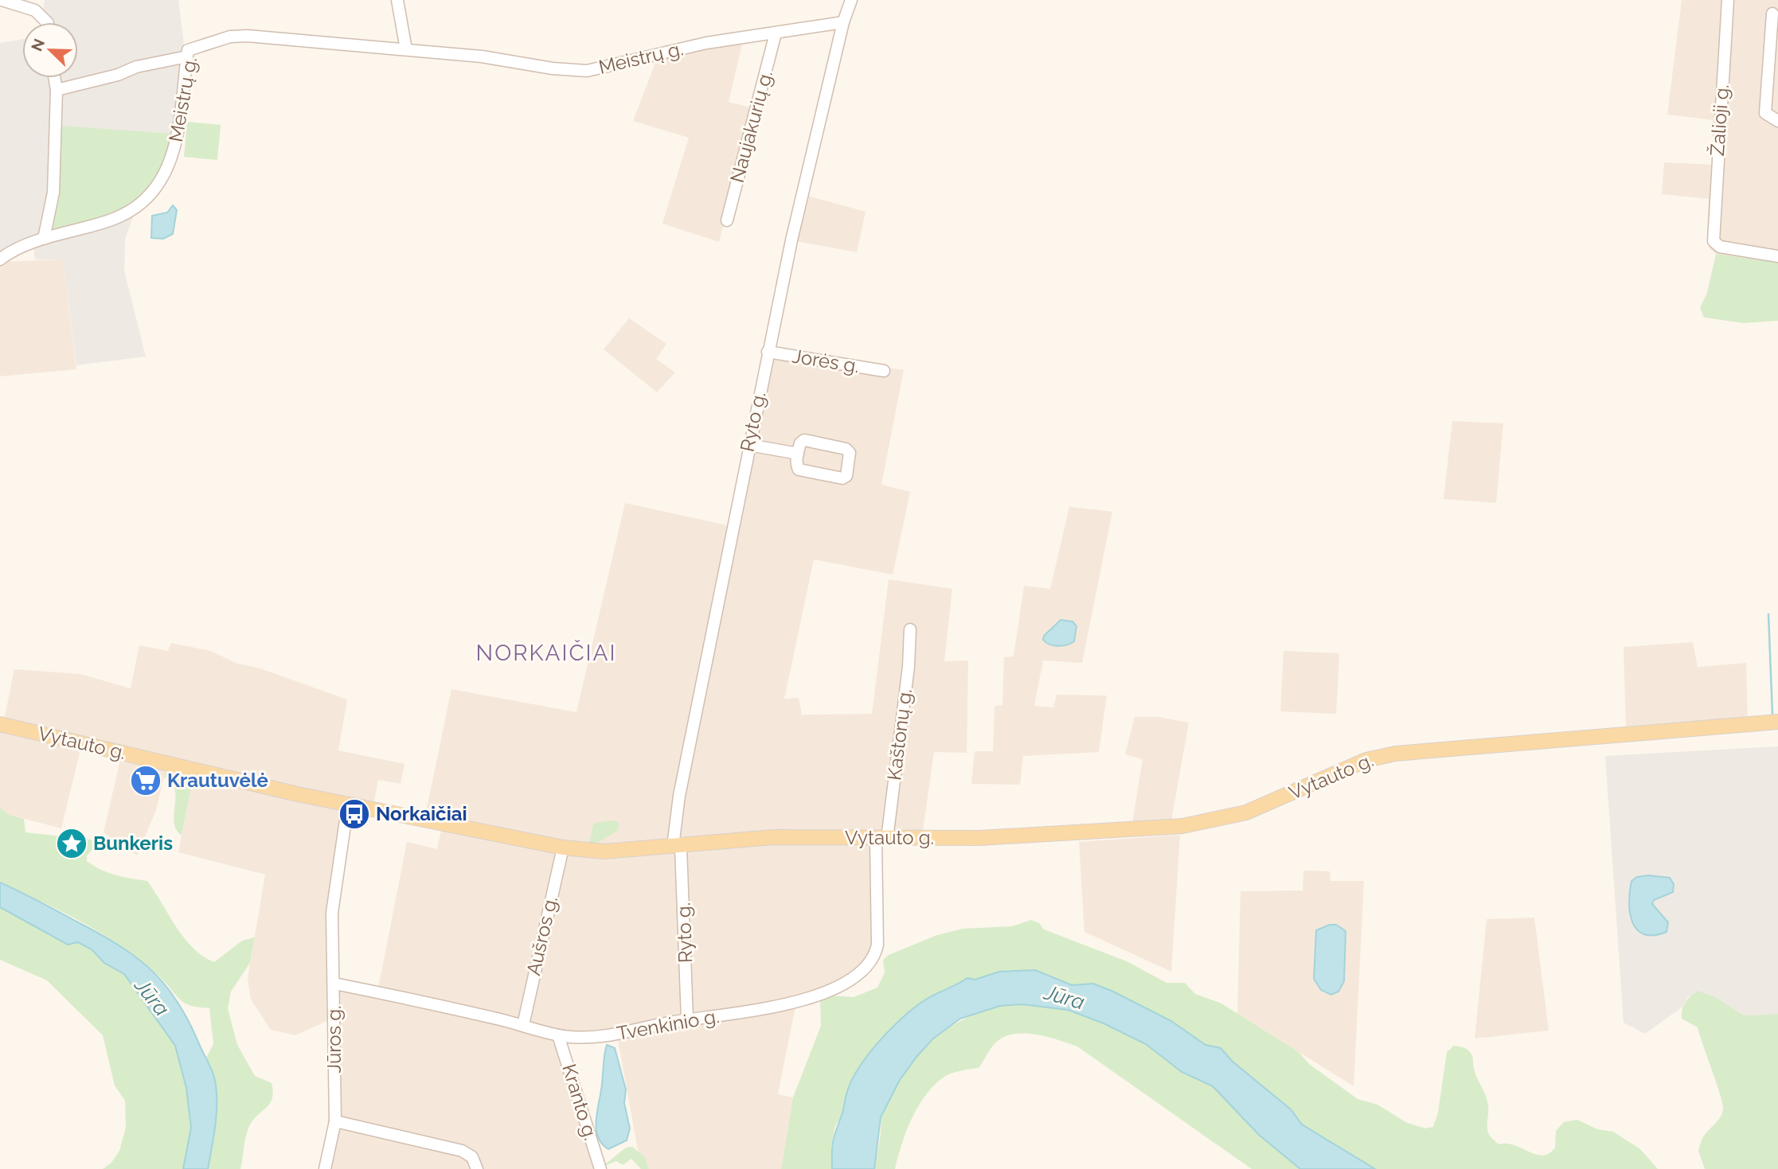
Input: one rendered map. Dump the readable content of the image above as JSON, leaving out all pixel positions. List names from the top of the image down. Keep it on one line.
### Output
{"streets":{"main road":["Vytauto g."],"street":["Meistrų g.","Žalioji g.","Naujakurių g.","Jorės g.","Ryto g.","Kaštonų g.","Aušros g.","Tvenkinio g.","Jūros g.","Kranto g."]},"crossings":[["Meistrų g.","Naujakurių g."],["Meistrų g.","Ryto g."],["Jorės g.","Ryto g."],["Ryto g.","Vytauto g."],["Ryto g.","Tvenkinio g."],["Kaštonų g.","Vytauto g."],["Kaštonų g.","Tvenkinio g."],["Vytauto g.","Aušros g."],["Vytauto g.","Tvenkinio g."],["Vytauto g.","Jūros g."],["Aušros g.","Tvenkinio g."],["Tvenkinio g.","Jūros g."],["Tvenkinio g.","Kranto g."]],"districts":["NORKAIČIAI"],"water":["Jūra"],"places":{"supermarket":["Krautuvėlė"],"bus stop":["Norkaičiai"],"place":["Bunkeris"]},"north":"top left"}
